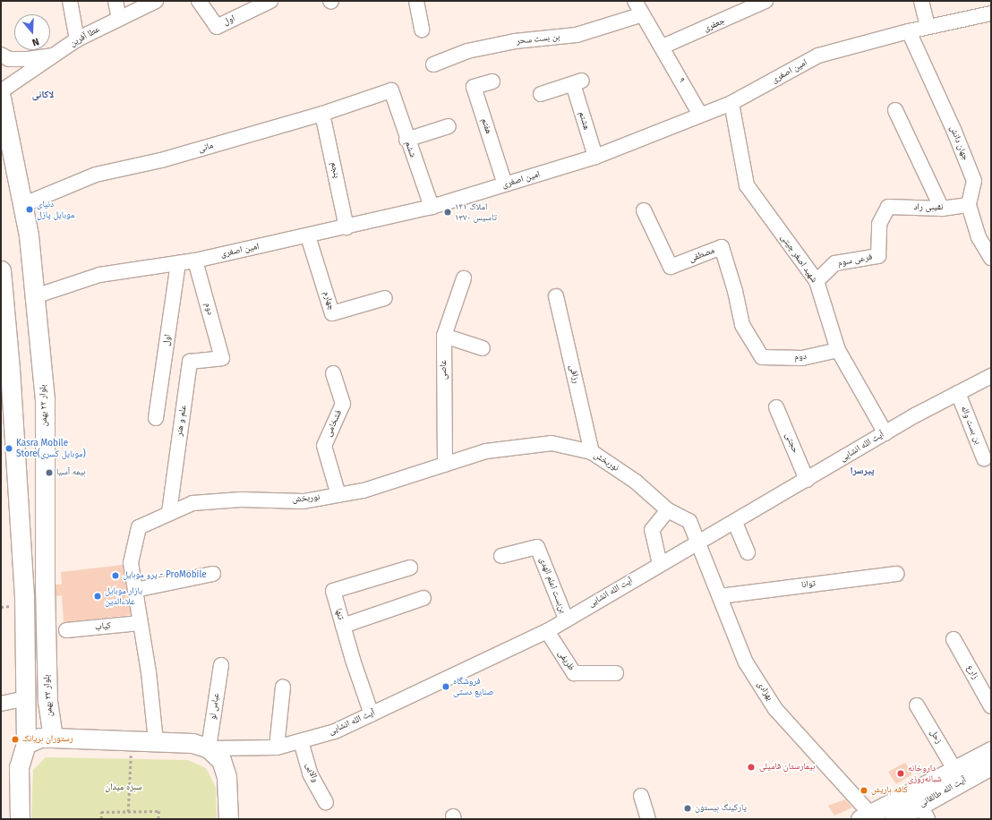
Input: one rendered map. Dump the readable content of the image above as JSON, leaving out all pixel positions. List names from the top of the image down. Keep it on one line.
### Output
{"streets":{"main road":["بلوار ۲۲ بهمن","آیت الله طالقانی"],"street":["اول","جعفری","عطا آفرین","بن بست سحر","امین اصغری","۹","هشتم","هفتم","جهان دانش","مانی","ششم","پنجم","نقیبی راد","مصطفی","شهید اصغر چیتی","فرعی سوم","چهارم","دوم","عاصی","رزاقی","علم و هنر","فشخامی","بن بست واله","حجتی","آیت الله انشایی","نوربخش","توانا","بن‌بست اعلم الهدی","تنها","کیاب","ظریفی","زارع","بهزادی","عباس لو","زحل","والایی"]},"crossings":[["اول","امین اصغری"],["جعفری","۹"],["بن بست سحر","۹"],["امین اصغری","۹"],["امین اصغری","هشتم"],["امین اصغری","هفتم"],["امین اصغری","جهان دانش"],["امین اصغری","ششم"],["امین اصغری","پنجم"],["امین اصغری","شهید اصغر چیتی"],["امین اصغری","چهارم"],["امین اصغری","دوم"],["امین اصغری","بلوار ۲۲ بهمن"],["جهان دانش","نقیبی راد"],["مانی","ششم"],["مانی","پنجم"],["مانی","بلوار ۲۲ بهمن"],["نقیبی راد","فرعی سوم"],["مصطفی","دوم"],["شهید اصغر چیتی","فرعی سوم"],["شهید اصغر چیتی","دوم"],["شهید اصغر چیتی","آیت الله انشایی"],["دوم","علم و هنر"],["عاصی","نوربخش"],["رزاقی","نوربخش"],["علم و هنر","نوربخش"],["فشخامی","نوربخش"],["بن بست واله","آیت الله انشایی"],["حجتی","آیت الله انشایی"],["آیت الله انشایی","نوربخش"],["آیت الله انشایی","بن‌بست اعلم الهدی"],["آیت الله انشایی","تنها"],["آیت الله انشایی","ظریفی"],["آیت الله انشایی","بهزادی"],["آیت الله انشایی","عباس لو"],["آیت الله انشایی","والایی"],["نوربخش","کیاب"],["نوربخش","بهزادی"],["توانا","بهزادی"],["بهزادی","آیت الله طالقانی"],["زحل","آیت الله طالقانی"]],"districts":["لاکانی","پیرسرا"],"parks":["سبزه میدان"],"places":["دنیای موبایل پازل","املاک ۱۴۱ تاسیس ۱۳۷۰","Kasra Mobile Store(موبایل کسری)","بیمه آسیا","پرو موبایل - ProMobile","بازار موبایل علاءالدین","فروشگاه صنایع دستی","رستوران بریانک","بیمارستان فامیلی","داروخانه شبانه‌روزی","کافه باریش","پارکینگ بیستون"],"north":"bottom"}
